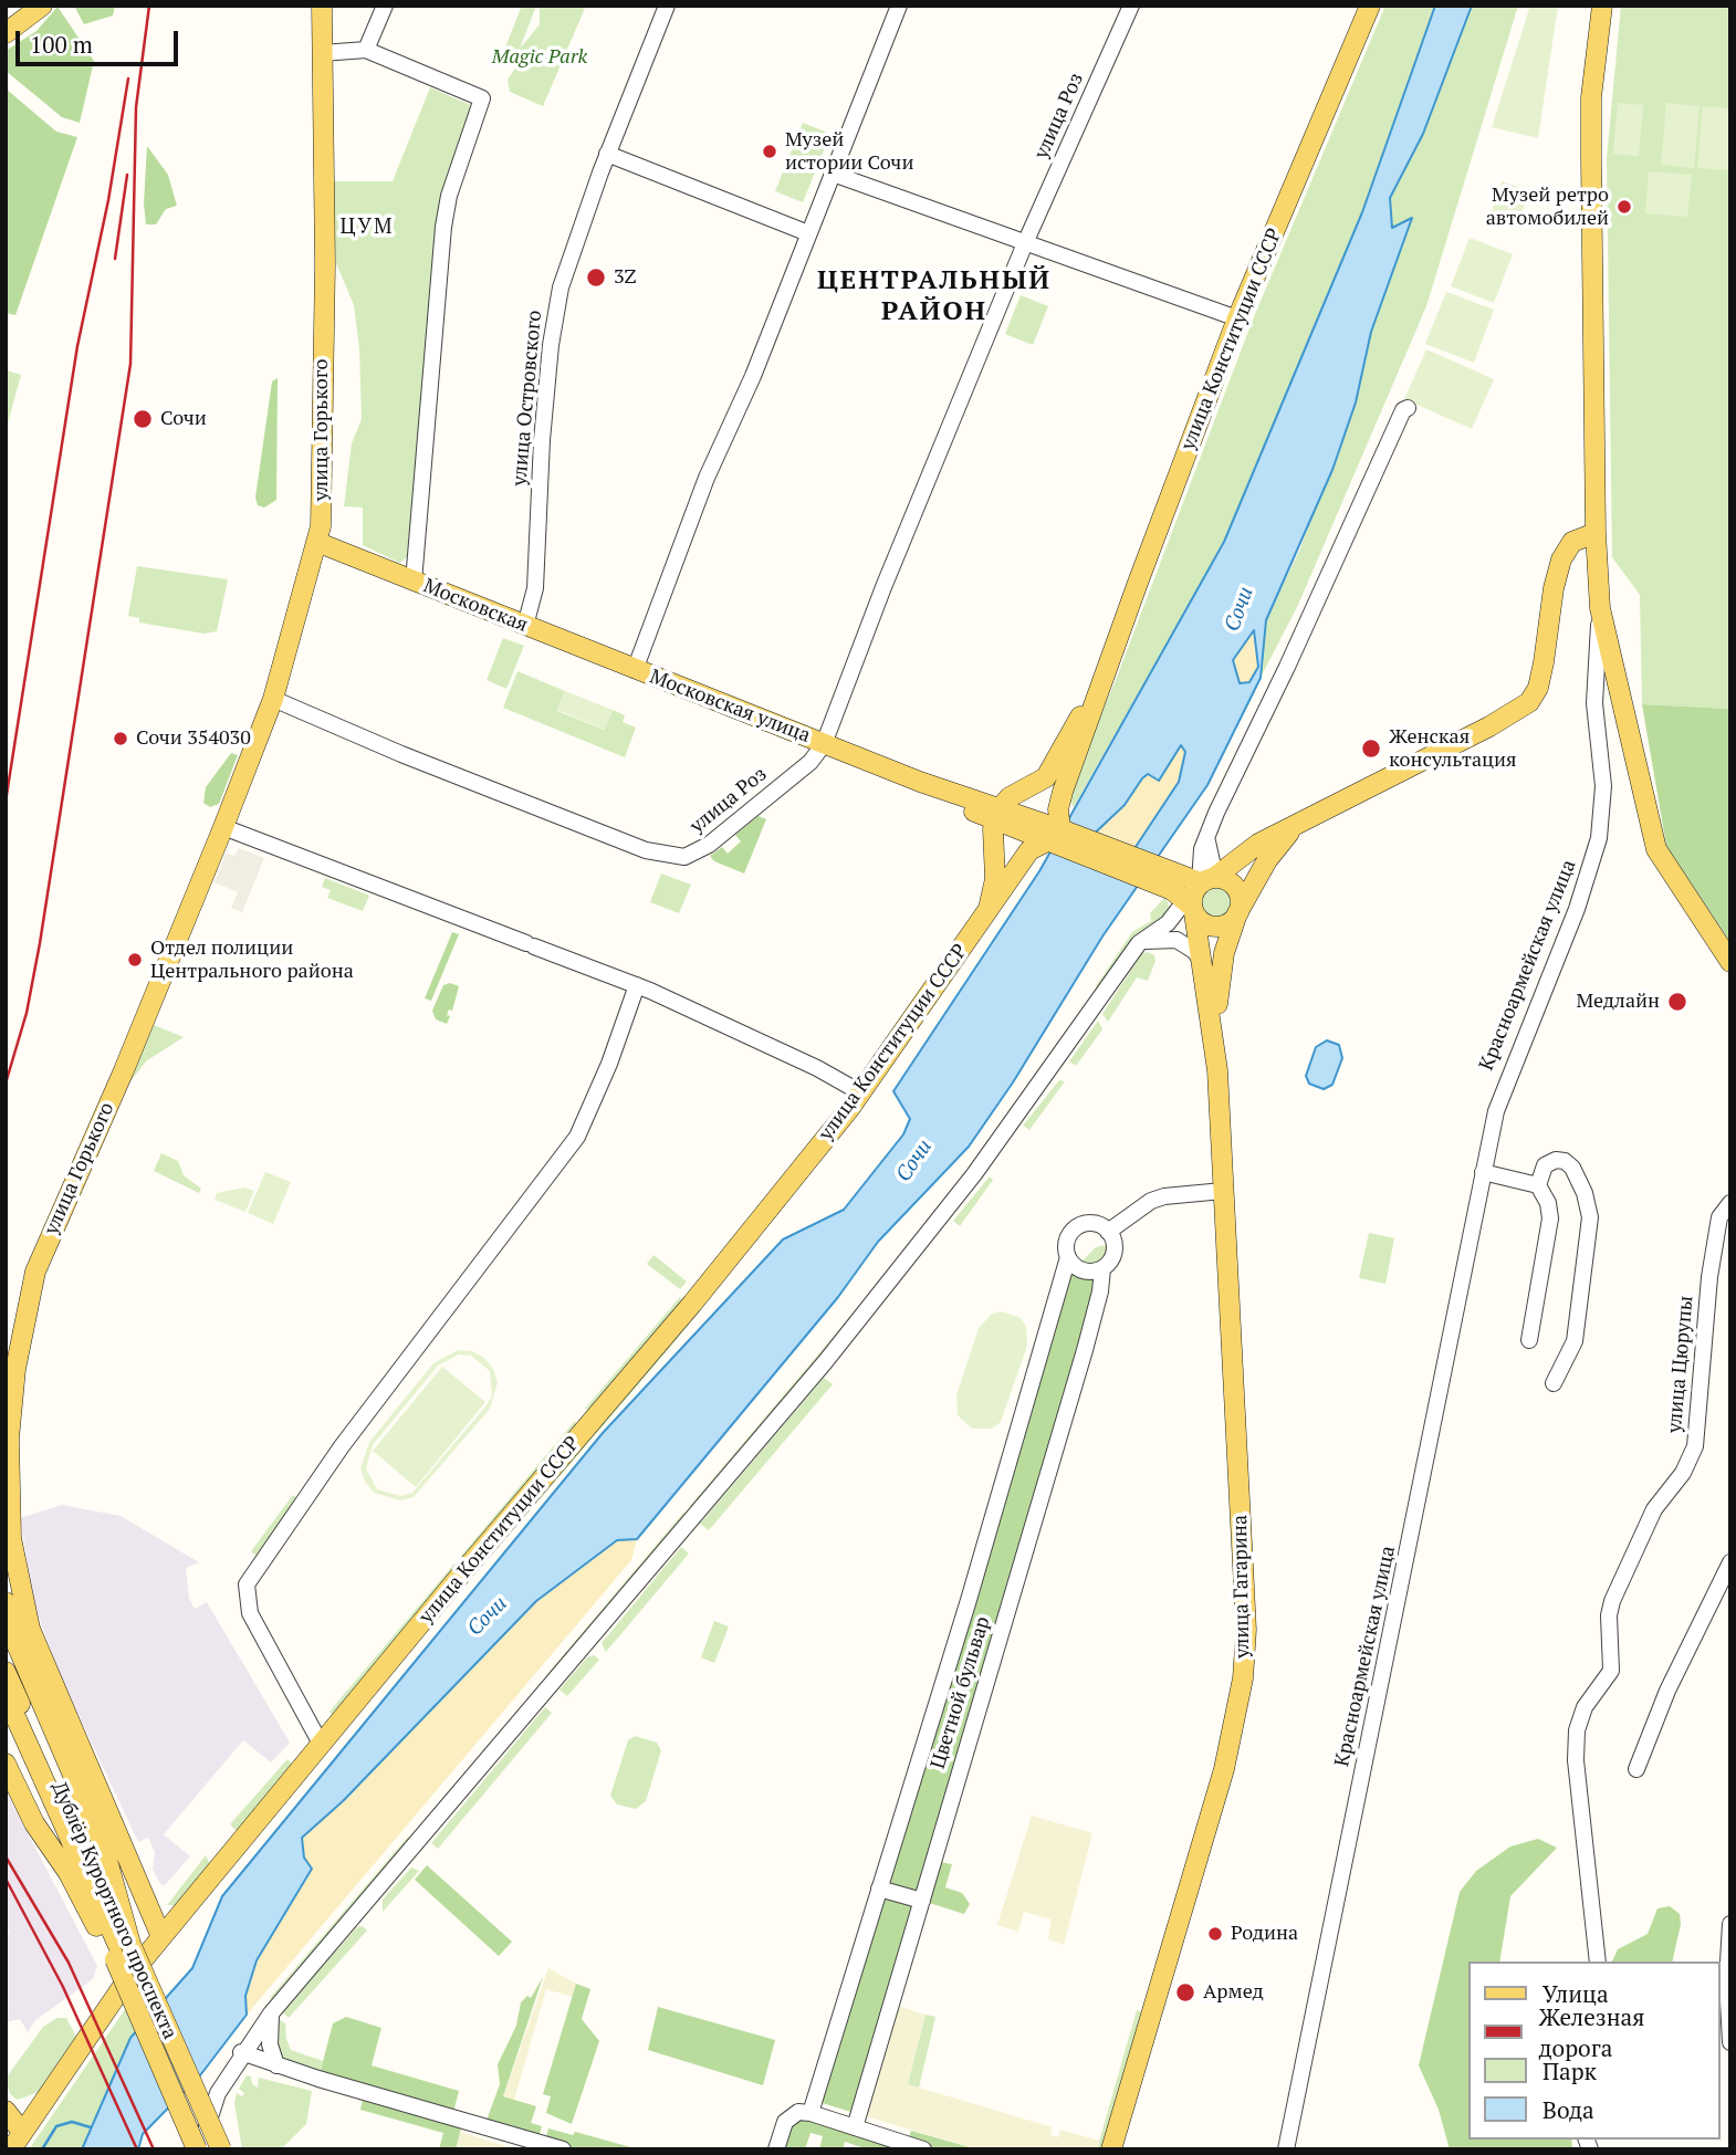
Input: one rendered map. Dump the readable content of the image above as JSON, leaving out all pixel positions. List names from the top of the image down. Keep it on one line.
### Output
{"streets":{"main road":["улица Конституции СССР","улица Горького","Московская","Московская улица","улица Гагарина","Дублёр Курортного проспекта"],"street":["улица Роз","улица Островского","Красноармейская улица","улица Цюрупы","Цветной бульвар"]},"crossings":[["улица Роз","улица Горького"],["улица Роз","Московская улица"],["улица Конституции СССР","улица Горького"],["улица Конституции СССР","Московская улица"],["улица Островского","Московская"],["улица Горького","Московская"],["Московская","Московская улица"]],"districts":["ЦУМ","ЦЕНТРАЛЬНЫЙ РАЙОН"],"water":["Сочи"],"parks":["Magic Park"],"places":["Музей истории Сочи","Музей ретро автомобилей","3Z","Сочи","Сочи 354030","Женская консультация","Отдел полиции Центрального района","Медлайн","Родина","Армед"],"legend":["Улица","Железная дорога","Парк","Вода"],"scale_bar":"100 m"}
